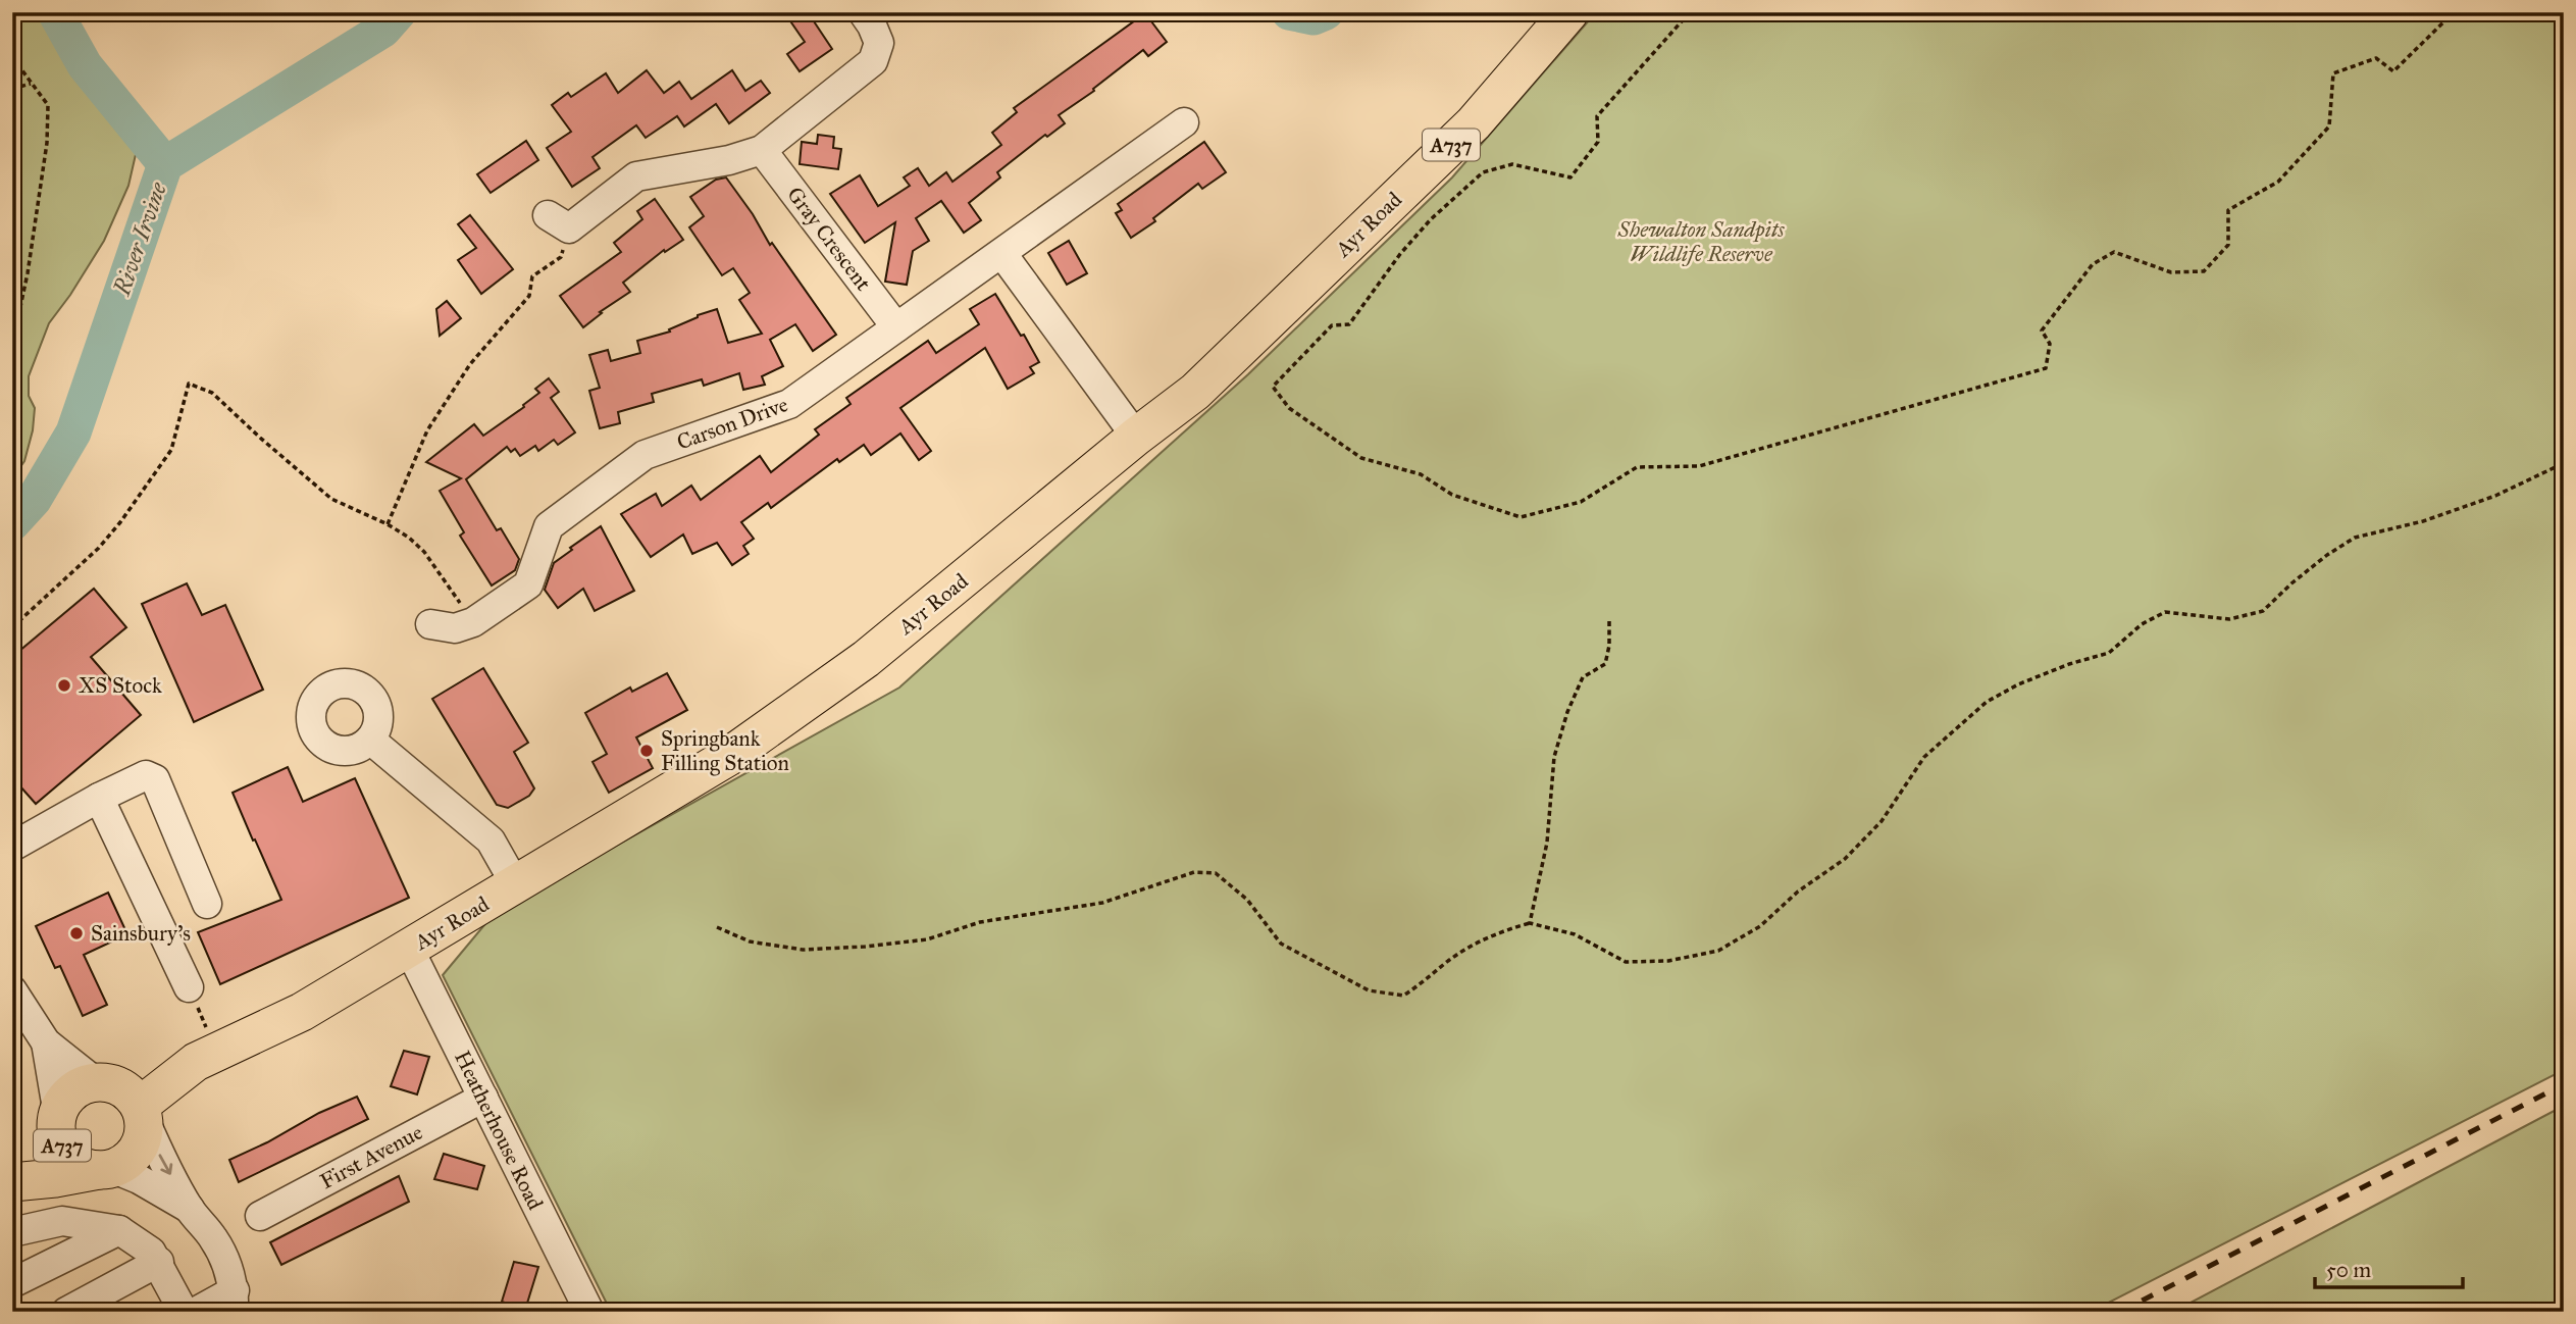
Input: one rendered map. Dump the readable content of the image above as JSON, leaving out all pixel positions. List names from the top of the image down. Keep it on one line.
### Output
{"streets":{"main road":["A737","Ayr Road"],"street":["Gray Crescent","Carson Drive","Heatherhouse Road","First Avenue"]},"crossings":[["A737","Ayr Road"],["Ayr Road","Heatherhouse Road"],["Gray Crescent","Carson Drive"],["Heatherhouse Road","First Avenue"]],"water":["River Irvine"],"parks":["Shewalton Sandpits Wildlife Reserve"],"places":["XS Stock","Springbank Filling Station","Sainsbury's"],"scale_bar":"50 m"}
